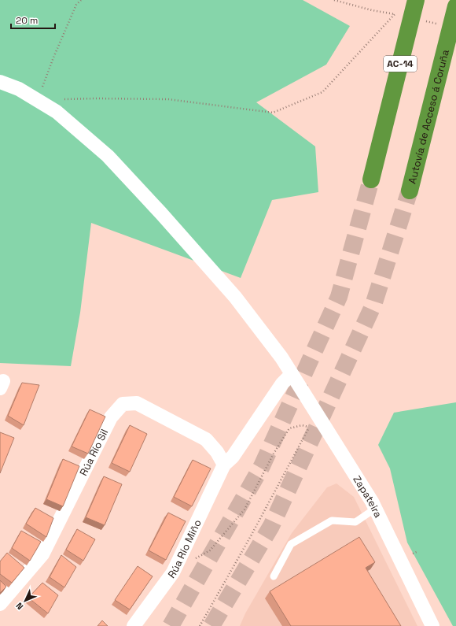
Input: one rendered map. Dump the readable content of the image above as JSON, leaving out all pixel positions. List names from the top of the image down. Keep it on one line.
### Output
{"streets":{"highway":["AC-14","Autovía de Acceso á Coruña"],"street":["Rúa Río Sil","Zapateira","Rúa Río Miño"]},"crossings":[["Rúa Río Sil","Rúa Río Miño"],["Zapateira","Rúa Río Miño"]],"scale_bar":"20 m","north":"bottom left"}
